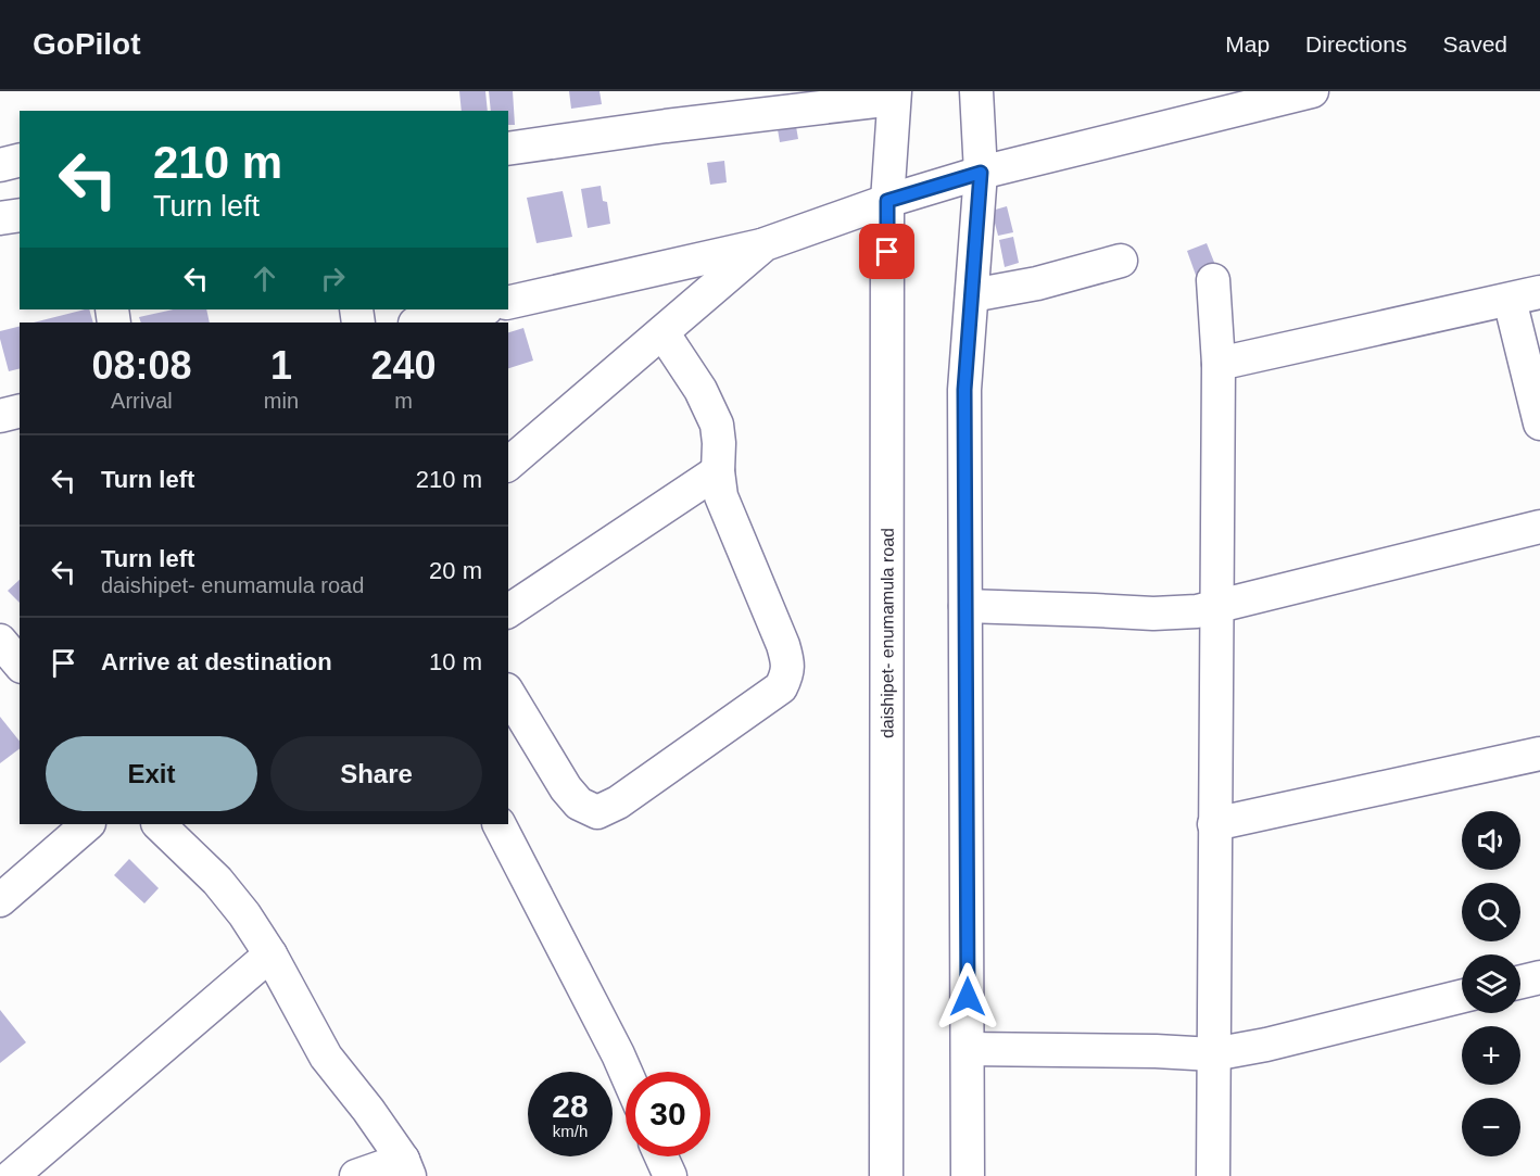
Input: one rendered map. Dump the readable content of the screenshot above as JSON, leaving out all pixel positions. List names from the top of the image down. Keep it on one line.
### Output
{"streets":{"street":["daishipet- enumamula road"]},"page":{"header":"GoPilot","nav":["Map","Directions","Saved"],"turn":["210 m","Turn left"],"eta":["08:08","Arrival","1","min","240","m"],"list":[{"name":"Turn left","value":"210 m"},{"name":"Turn left","note":"daishipet- enumamula road","value":"20 m"},{"name":"Arrive at destination","value":"10 m"}],"buttons":["Exit","Share"],"map_buttons":["+","−"],"speed":"28 km/h","limit":"30"}}
